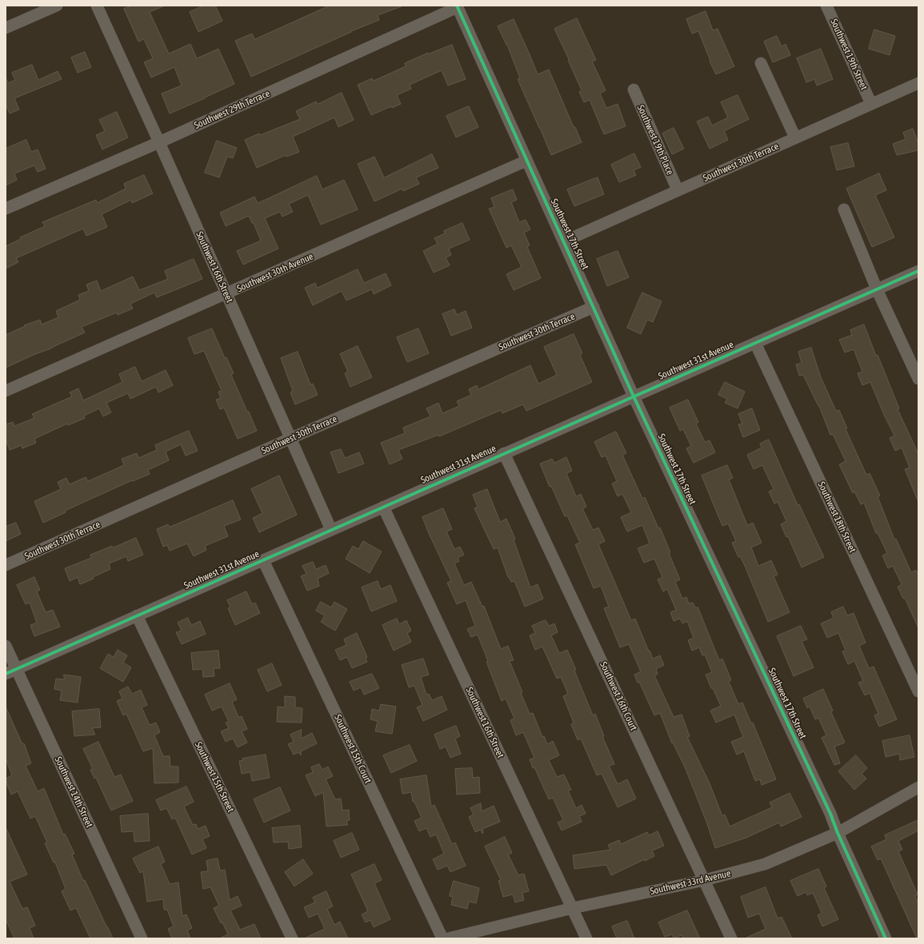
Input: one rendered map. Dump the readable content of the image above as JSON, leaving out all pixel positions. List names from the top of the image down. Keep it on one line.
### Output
{"streets":{"street":["Southwest 19th Street","Southwest 29th Terrace","Southwest 19th Place","Southwest 30th Terrace","Southwest 17th Street","Southwest 16th Street","Southwest 30th Avenue","Southwest 31st Avenue","Southwest 18th Street","Southwest 16th Court","Southwest 15th Court","Southwest 15th Street","Southwest 14th Street","Southwest 33rd Avenue"]},"crossings":[["Southwest 19th Street","Southwest 30th Terrace"],["Southwest 29th Terrace","Southwest 17th Street"],["Southwest 29th Terrace","Southwest 16th Street"],["Southwest 19th Place","Southwest 30th Terrace"],["Southwest 30th Terrace","Southwest 17th Street"],["Southwest 30th Terrace","Southwest 16th Street"],["Southwest 17th Street","Southwest 30th Avenue"],["Southwest 17th Street","Southwest 31st Avenue"],["Southwest 17th Street","Southwest 33rd Avenue"],["Southwest 16th Street","Southwest 30th Avenue"],["Southwest 16th Street","Southwest 31st Avenue"],["Southwest 16th Street","Southwest 33rd Avenue"],["Southwest 31st Avenue","Southwest 18th Street"],["Southwest 31st Avenue","Southwest 16th Court"],["Southwest 31st Avenue","Southwest 15th Court"],["Southwest 31st Avenue","Southwest 15th Street"],["Southwest 31st Avenue","Southwest 14th Street"],["Southwest 16th Court","Southwest 33rd Avenue"]]}
